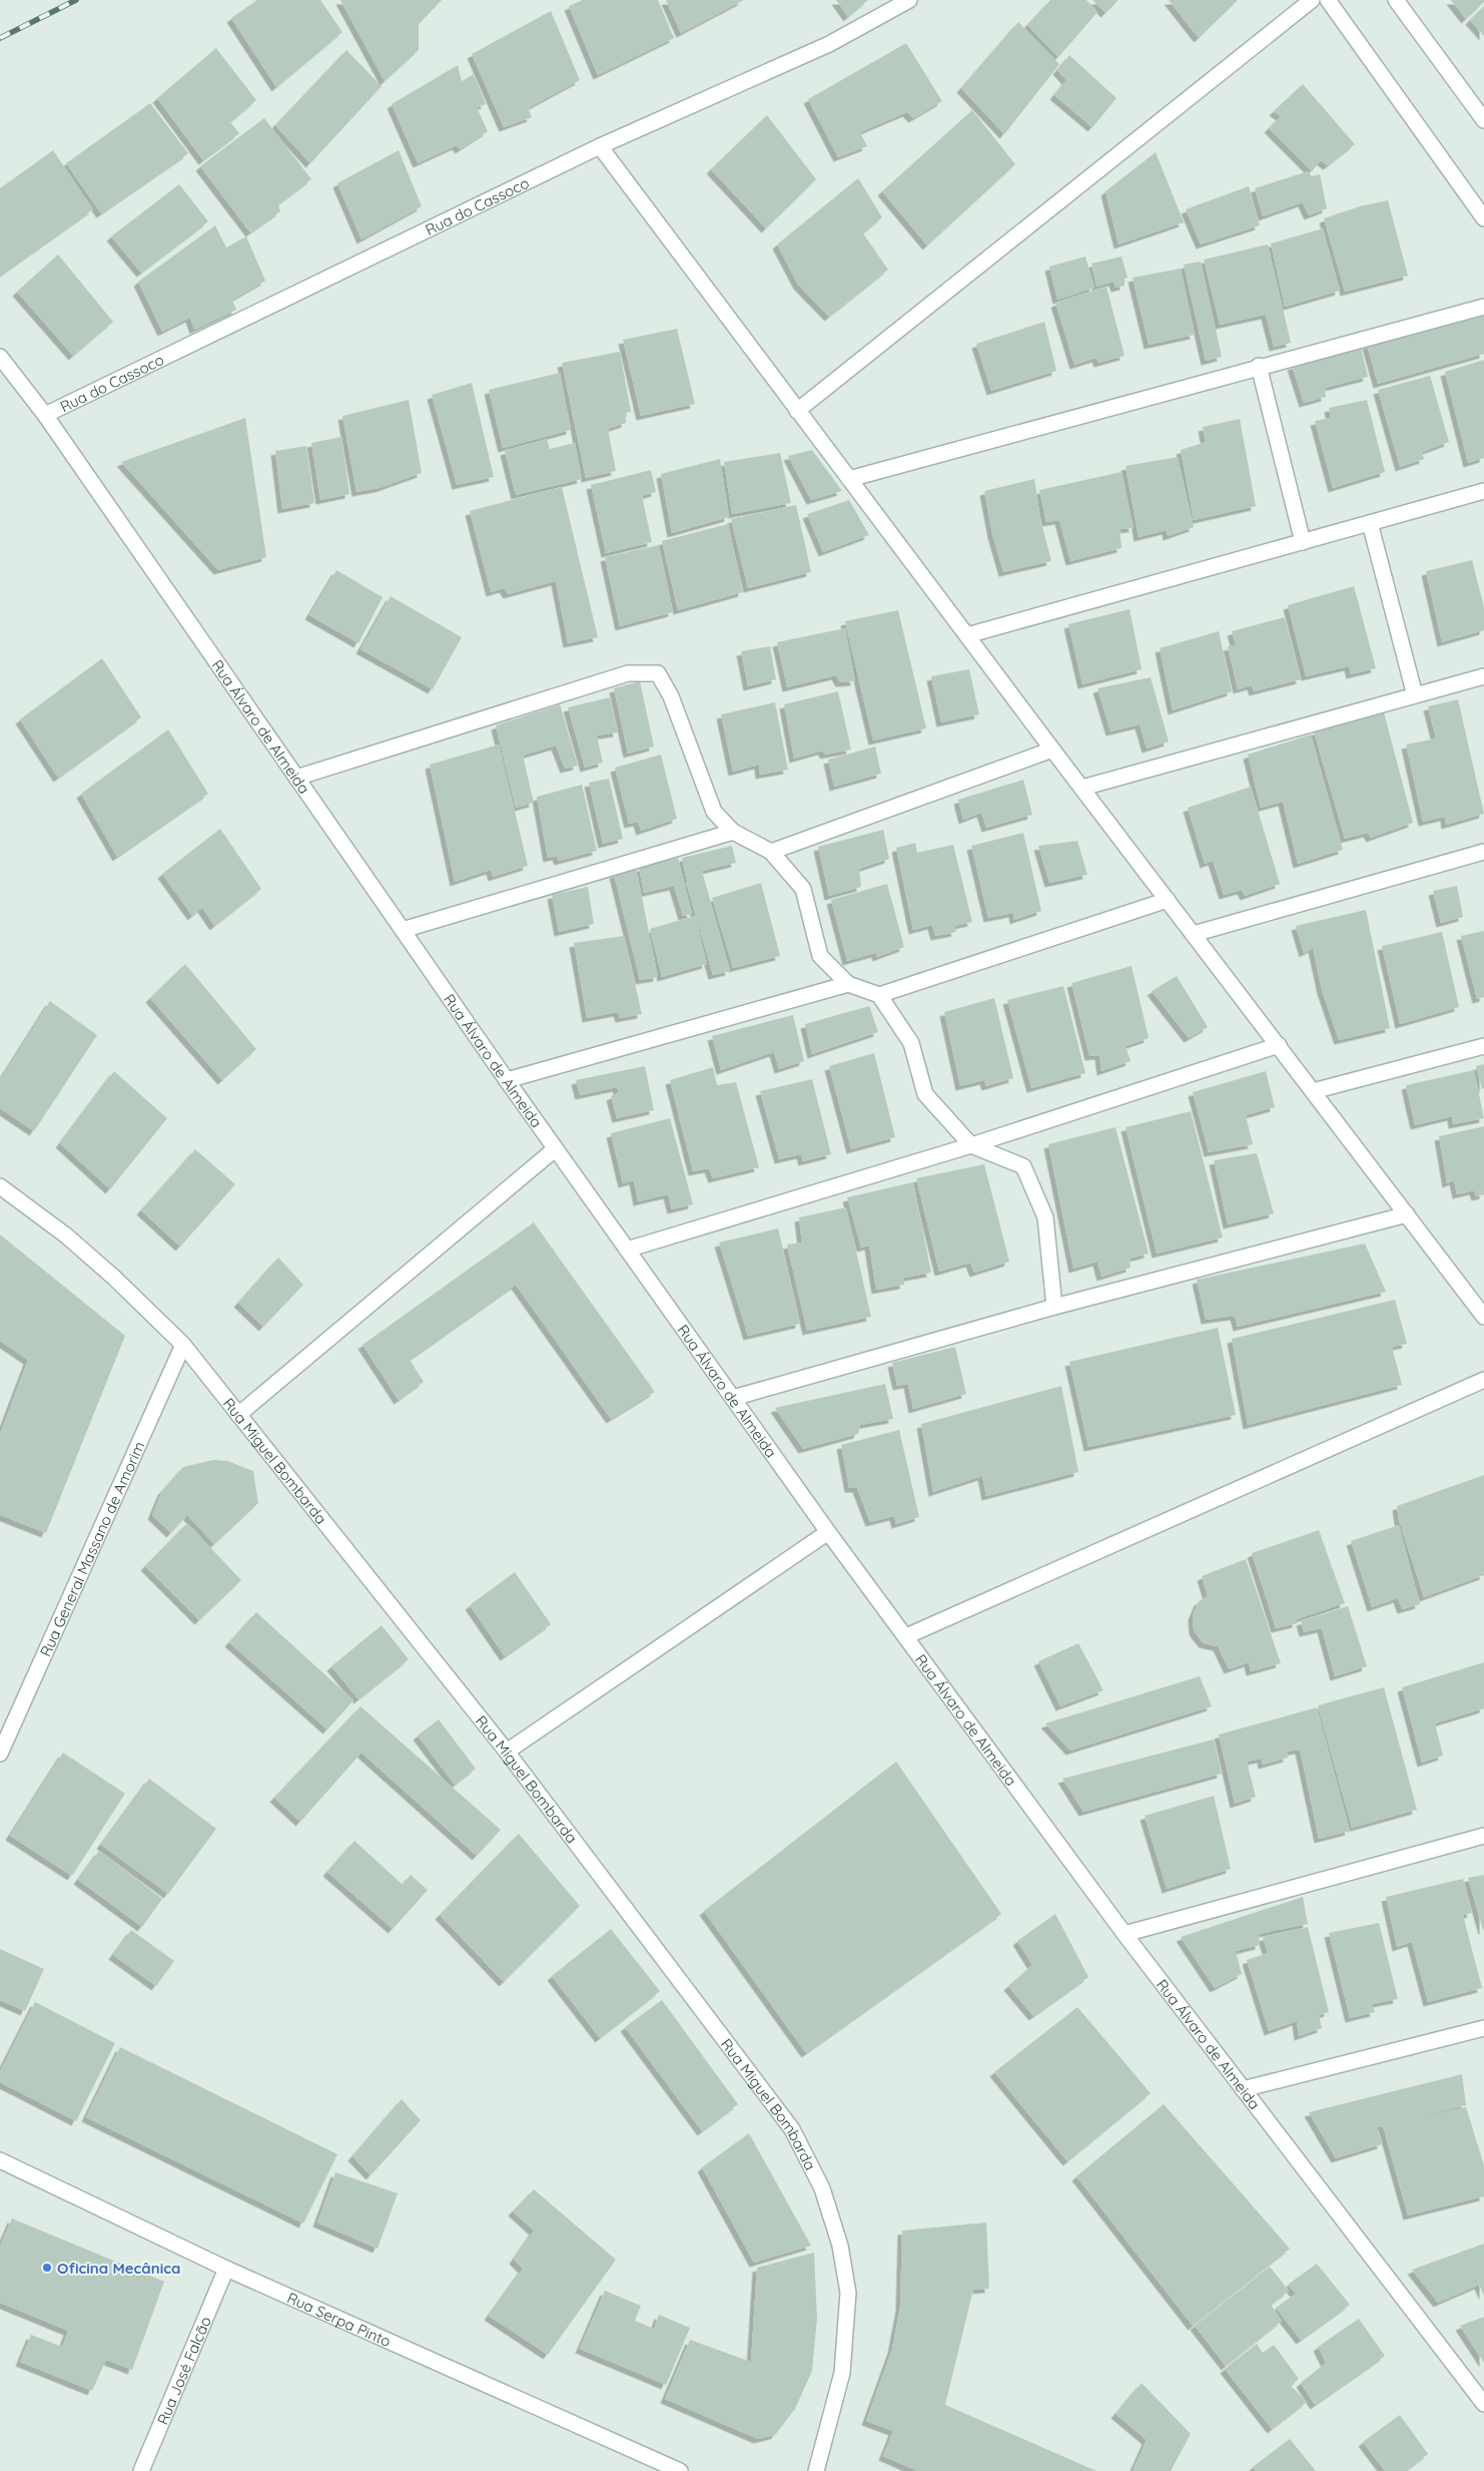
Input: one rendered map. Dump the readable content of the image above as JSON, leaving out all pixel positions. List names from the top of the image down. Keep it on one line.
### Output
{"streets":{"street":["Rua do Cassoco","Rua Álvaro de Almeida","Rua Miguel Bombarda","Rua General Massano de Amorim","Rua Serpa Pinto","Rua José Falcão"]},"crossings":[["Rua do Cassoco","Rua Álvaro de Almeida"],["Rua Miguel Bombarda","Rua General Massano de Amorim"],["Rua Serpa Pinto","Rua José Falcão"]],"places":["Oficina Mecânica"]}
